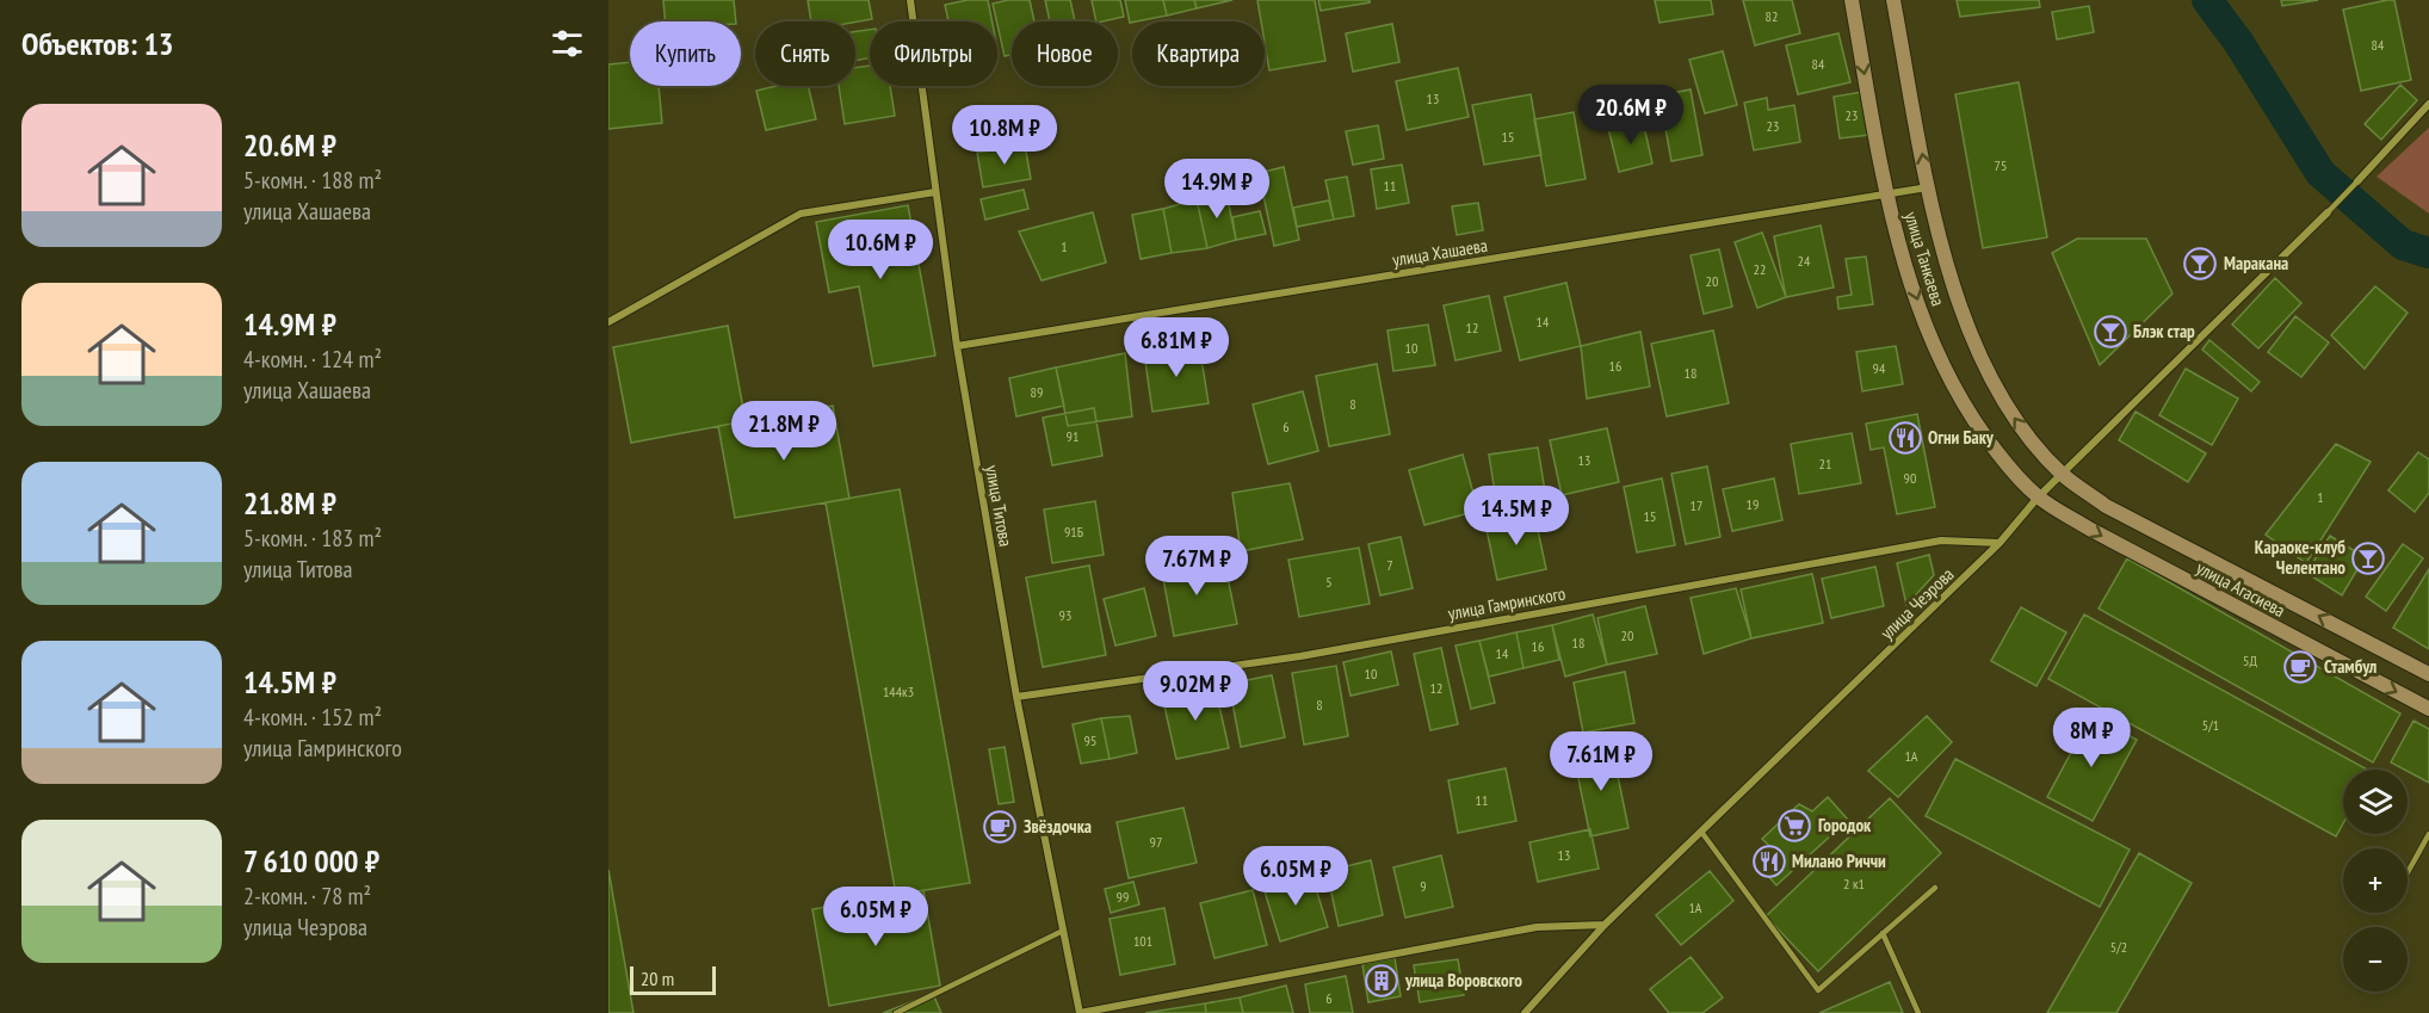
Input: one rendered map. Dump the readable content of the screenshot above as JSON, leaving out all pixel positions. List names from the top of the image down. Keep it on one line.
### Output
{"streets":{"main road":["улица Танкаева","улица Агасиева"],"street":["улица Хашаева","улица Титова","улица Гамринского","улица Чеэрова"]},"crossings":[["улица Хашаева","улица Танкаева"],["улица Хашаева","улица Титова"],["улица Танкаева","улица Агасиева"],["улица Танкаева","улица Чеэрова"],["улица Титова","улица Гамринского"],["улица Агасиева","улица Чеэрова"],["улица Гамринского","улица Чеэрова"]],"places":{"bar":["Маракана","Блэк стар","Караоке-клуб Челентано"],"restaurant":["Огни Баку","Милано Риччи"],"cafe":["Стамбул","Звёздочка"],"supermarket":["Городок"],"building":["улица Воровского"]},"house_numbers":["82","84","84","13","23","23","15","75","11","1","24","22","20","14","12","10","16","94","18","89","8","6","91","13","21","90","1","19","17","15","91Б","7","5","93","20","18","16","14","5Д","10","12","144к3","8","5/1","95","1А","11","97","13","2 к1","9","99","1А","101","5/2","6"],"scale_bar":"20 m","page":{"heading":"Объектов: 13","chip":["Купить","Снять","Фильтры","Новое","Квартира"],"price":["20.6M ₽","10.8M ₽","14.9M ₽","10.6M ₽","6.81M ₽","21.8M ₽","14.5M ₽","7.67M ₽","9.02M ₽","8M ₽","7.61M ₽","6.05M ₽","6.05M ₽"],"list":[{"name":"20.6M ₽","note":"5-комн. · 188 m² · улица Хашаева"},{"name":"14.9M ₽","note":"4-комн. · 124 m² · улица Хашаева"},{"name":"21.8M ₽","note":"5-комн. · 183 m² · улица Титова"},{"name":"14.5M ₽","note":"4-комн. · 152 m² · улица Гамринского"},{"name":"7 610 000 ₽","note":"2-комн. · 78 m² · улица Чеэрова"}],"map_buttons":["+","−"],"scale":"20 m"}}
